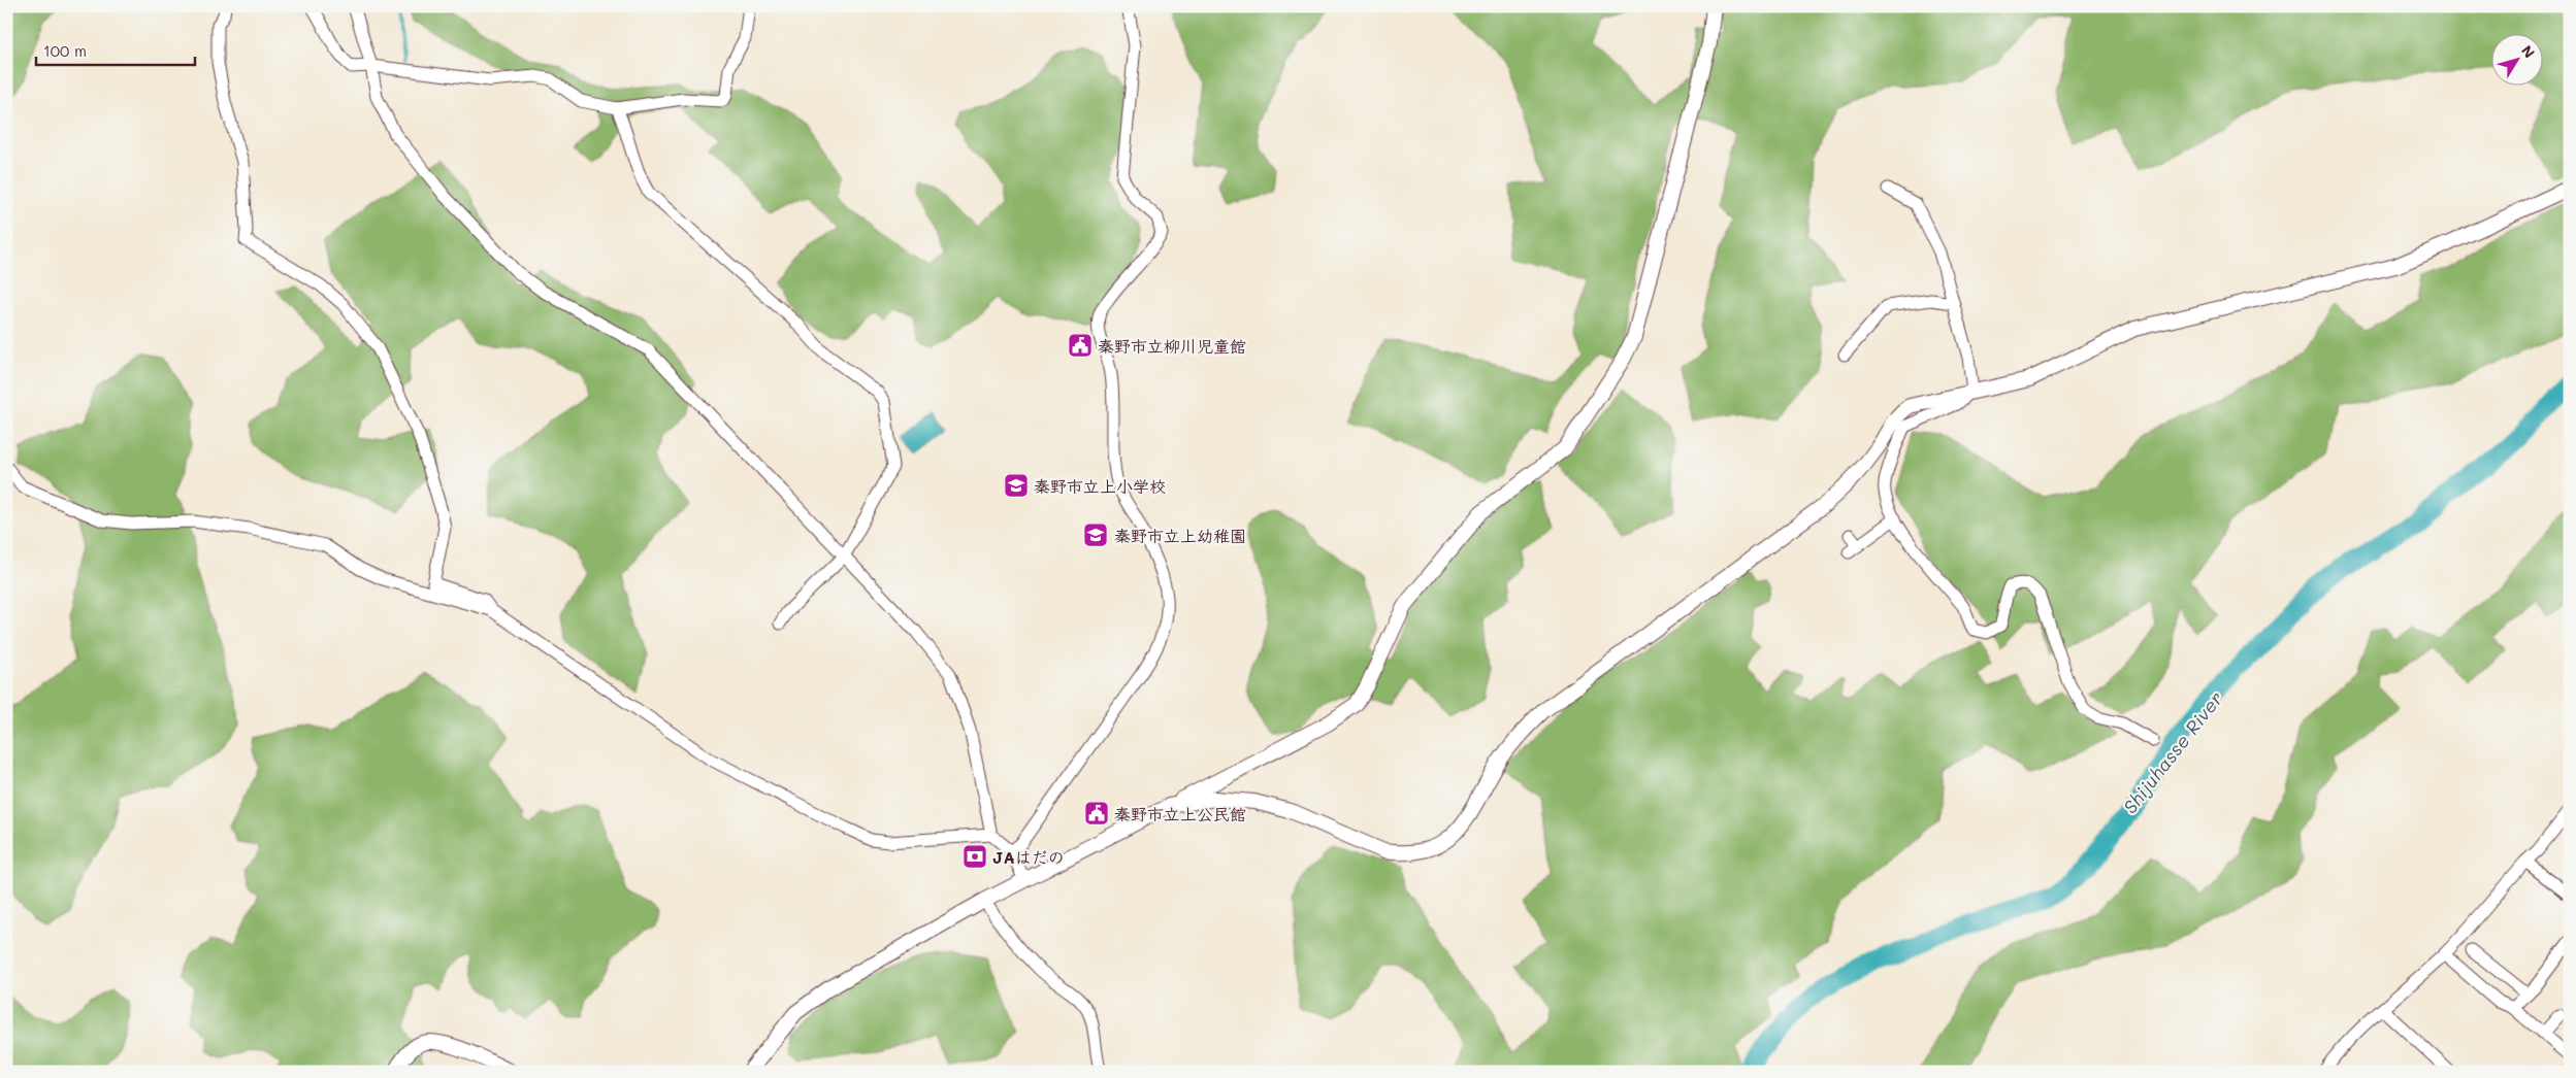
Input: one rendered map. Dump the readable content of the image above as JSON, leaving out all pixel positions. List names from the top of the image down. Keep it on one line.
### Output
{"water":["Shijuhasse River"],"places":{"public building":["秦野市立柳川児童館","秦野市立上公民館"],"school or university":["秦野市立上小学校","秦野市立上幼稚園"],"bank":["JAはだの"]},"scale_bar":"100 m","north":"top right"}
